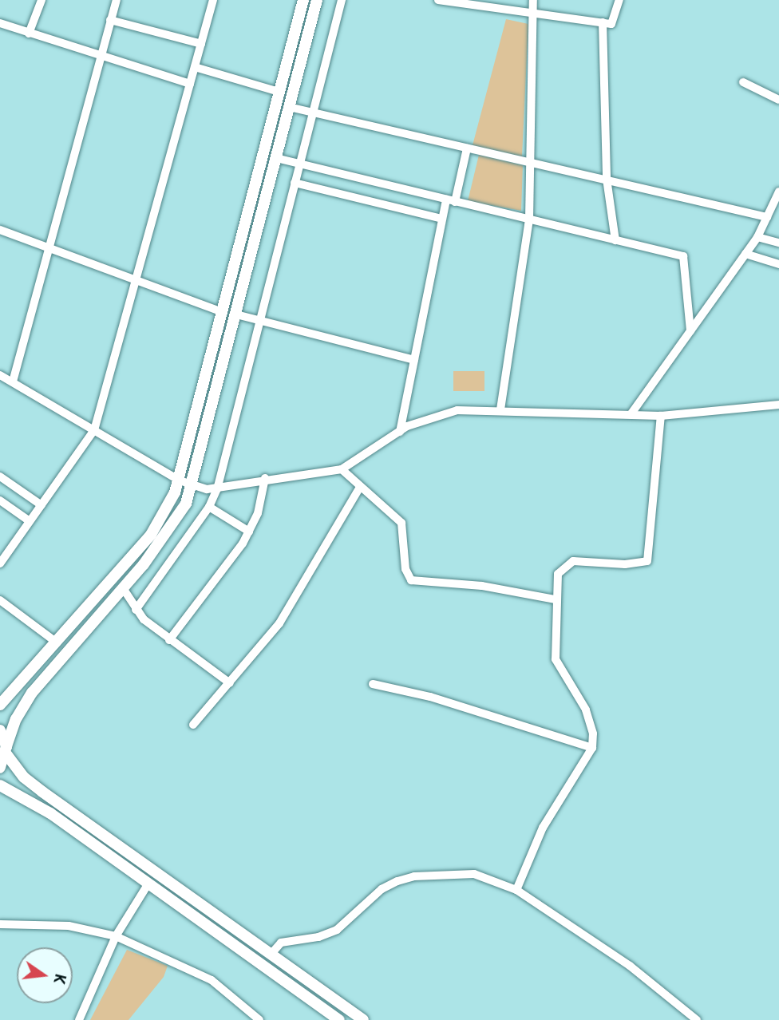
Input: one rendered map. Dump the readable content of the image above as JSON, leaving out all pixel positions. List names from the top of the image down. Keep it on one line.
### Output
{"north":"right"}
